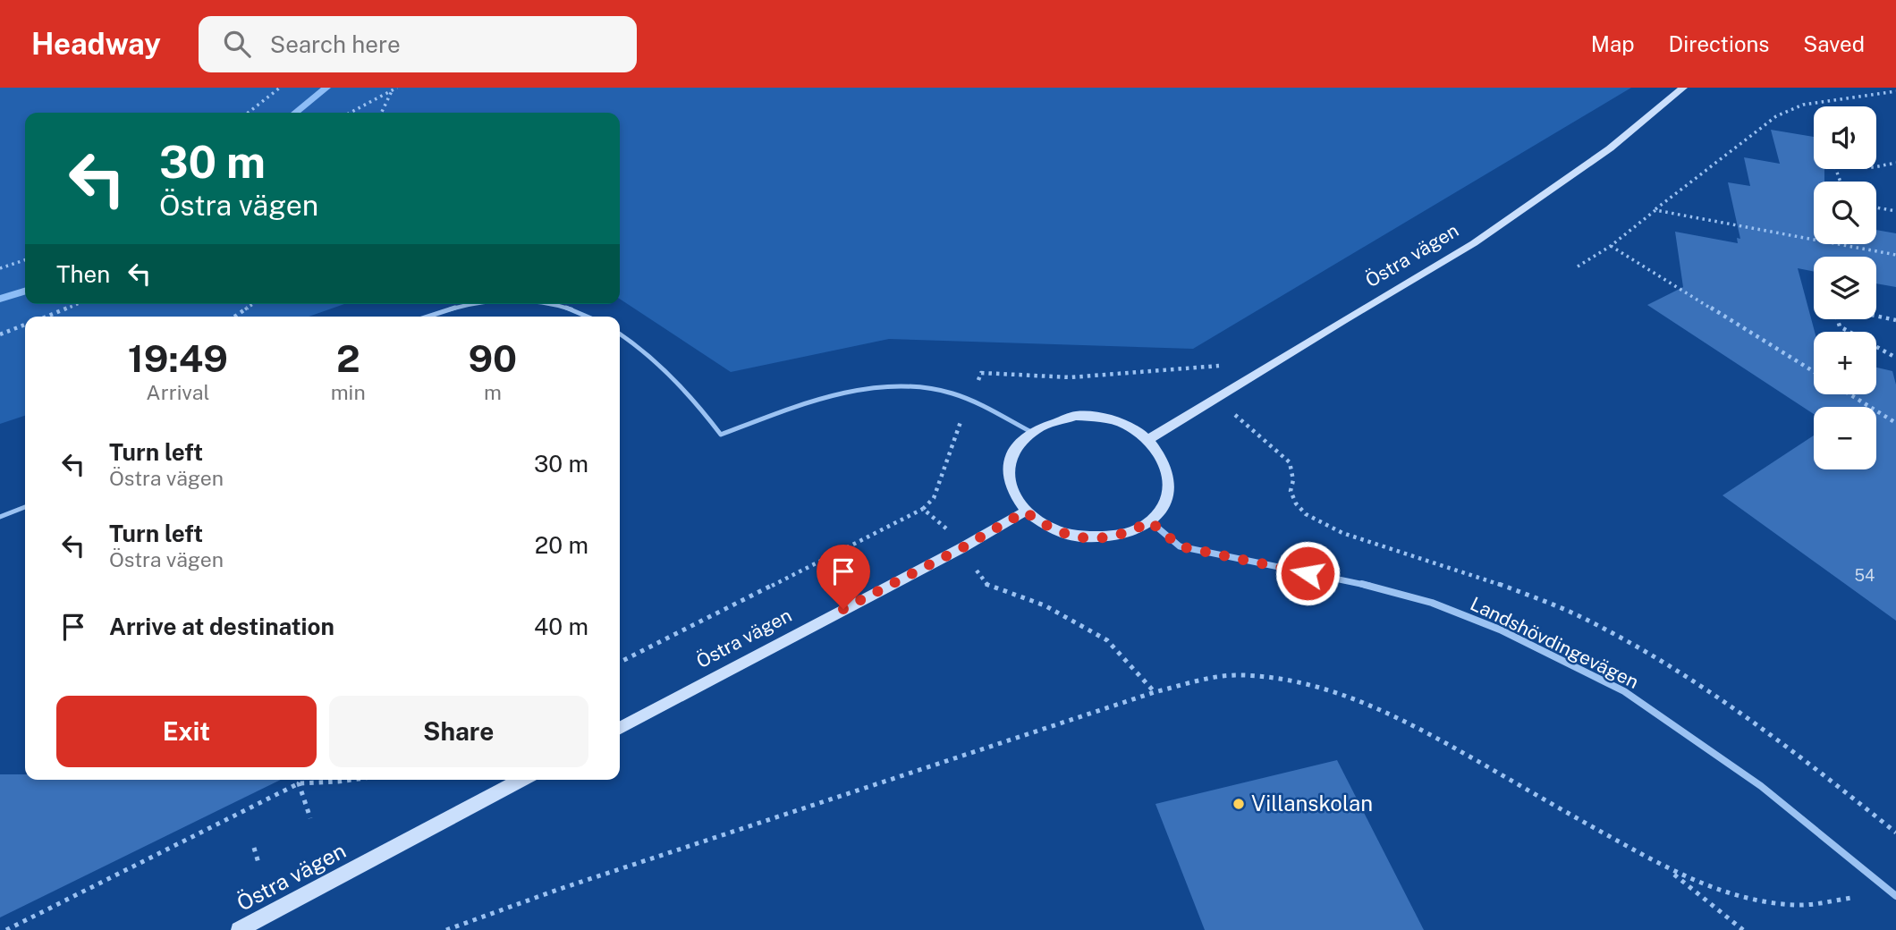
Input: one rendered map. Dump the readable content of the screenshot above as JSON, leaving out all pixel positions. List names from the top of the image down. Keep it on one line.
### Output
{"streets":{"main road":["Östra vägen"],"street":["Landshövdingevägen"]},"crossings":[["Östra vägen","Landshövdingevägen"]],"places":["Villanskolan"],"house_numbers":["54"],"page":{"header":"Headway","search":"Search here","nav":["Map","Directions","Saved"],"map_buttons":["+","−"],"turn":["30 m","Östra vägen"],"then":"Then","eta":["19:49","Arrival","2","min","90","m"],"list":[{"name":"Turn left","note":"Östra vägen","value":"30 m"},{"name":"Turn left","note":"Östra vägen","value":"20 m"},{"name":"Arrive at destination","value":"40 m"}],"buttons":["Exit","Share"]}}
